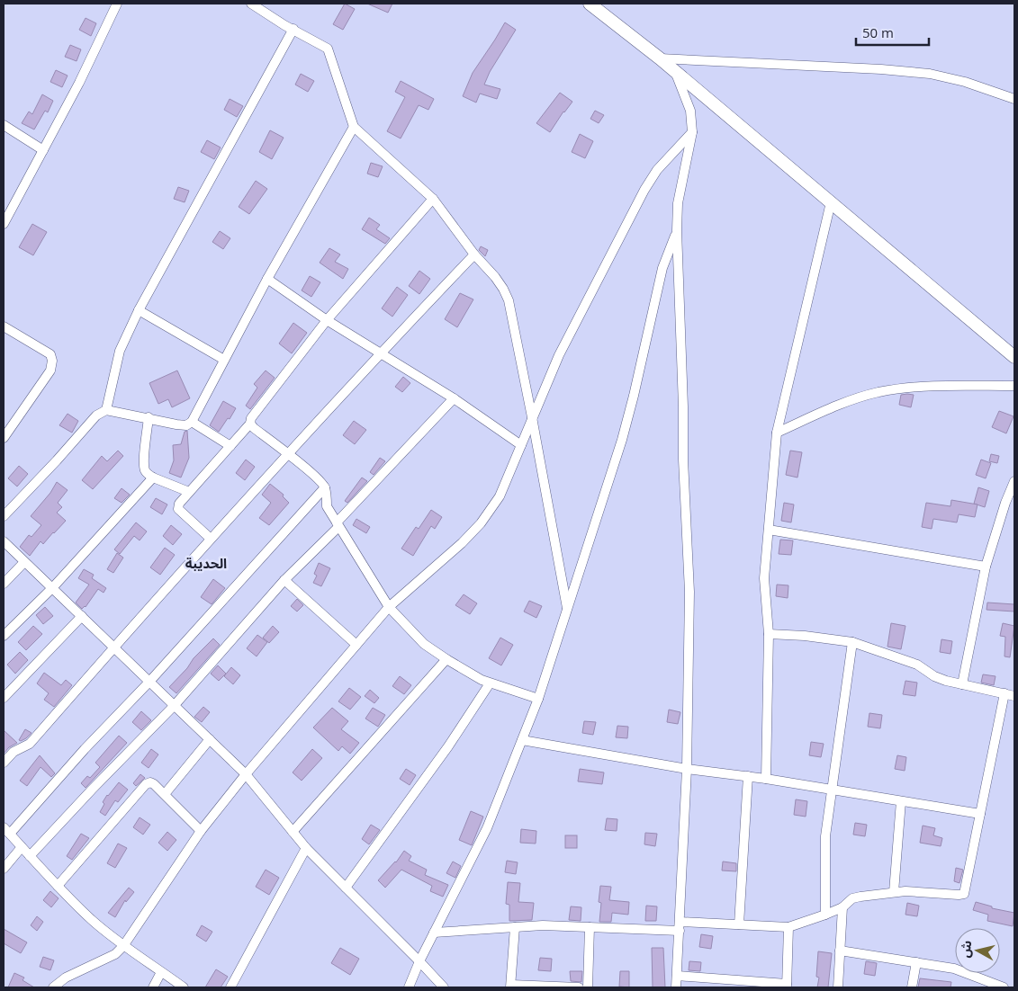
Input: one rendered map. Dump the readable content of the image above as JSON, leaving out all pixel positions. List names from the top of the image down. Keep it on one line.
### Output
{"districts":["الحديبة"],"scale_bar":"50 m","north":"left"}
